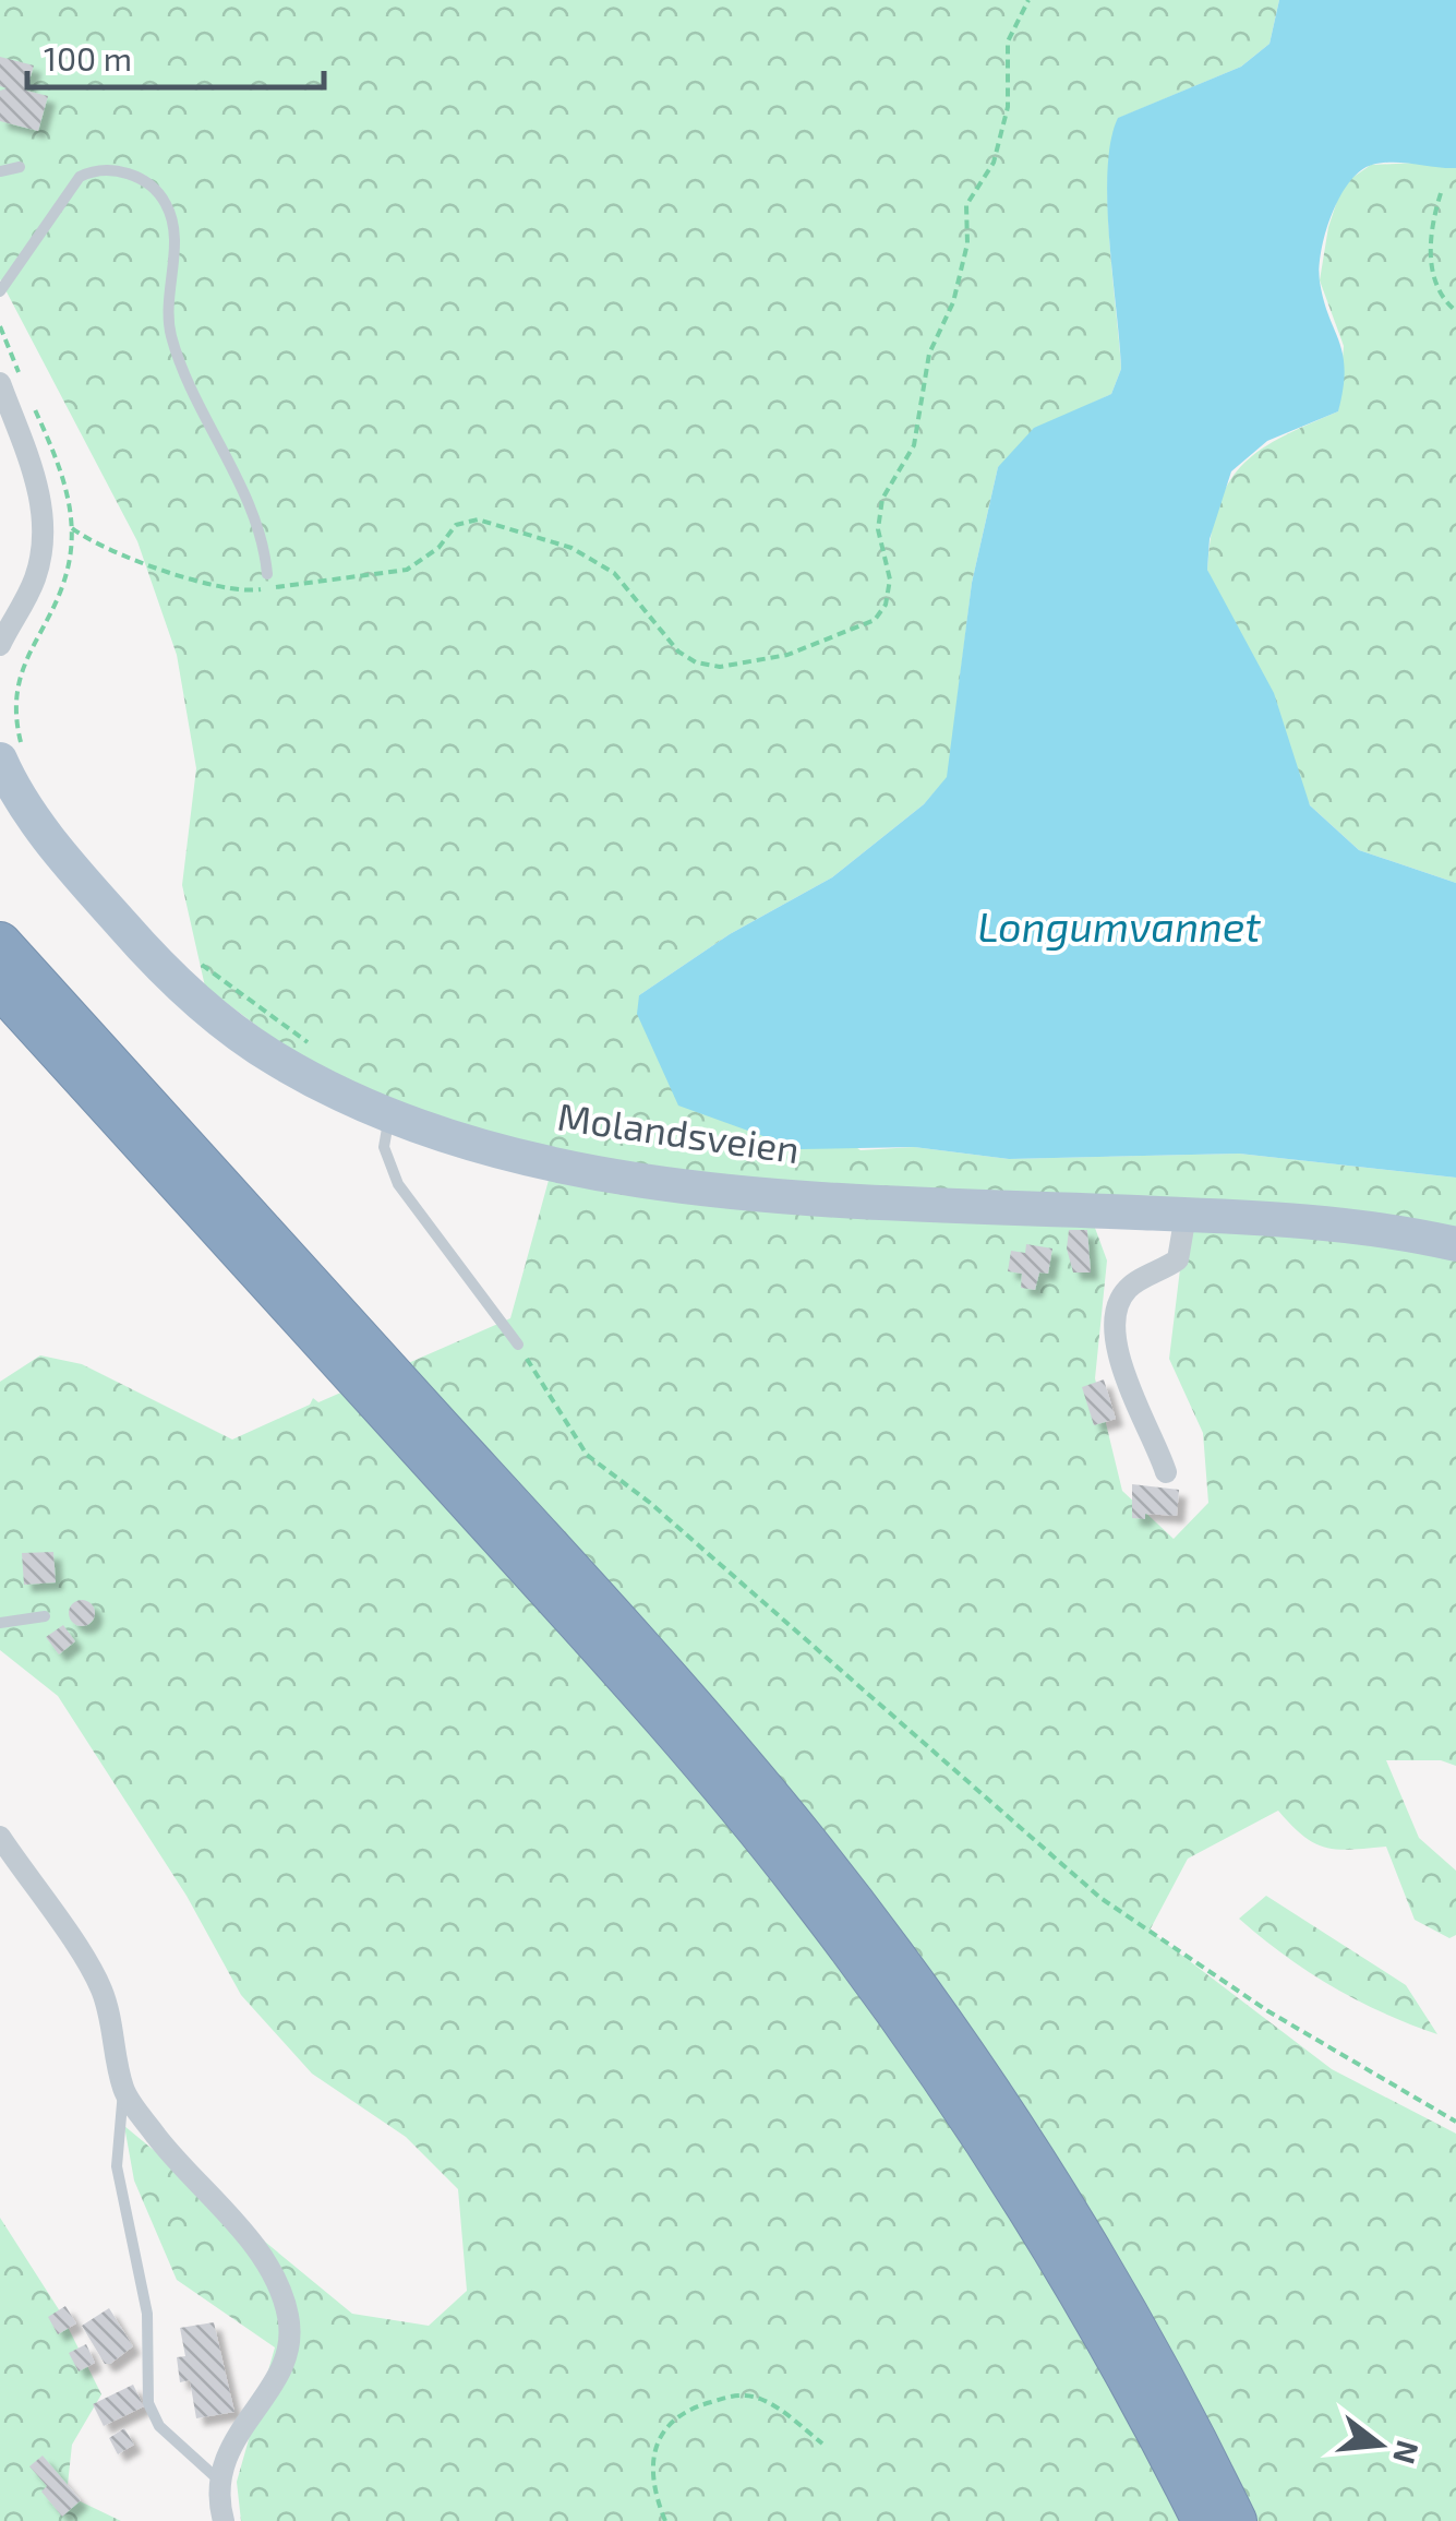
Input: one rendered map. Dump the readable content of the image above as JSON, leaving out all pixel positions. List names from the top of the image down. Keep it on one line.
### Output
{"streets":{"main road":["Molandsveien"]},"water":["Longumvannet"],"scale_bar":"100 m","north":"right"}
